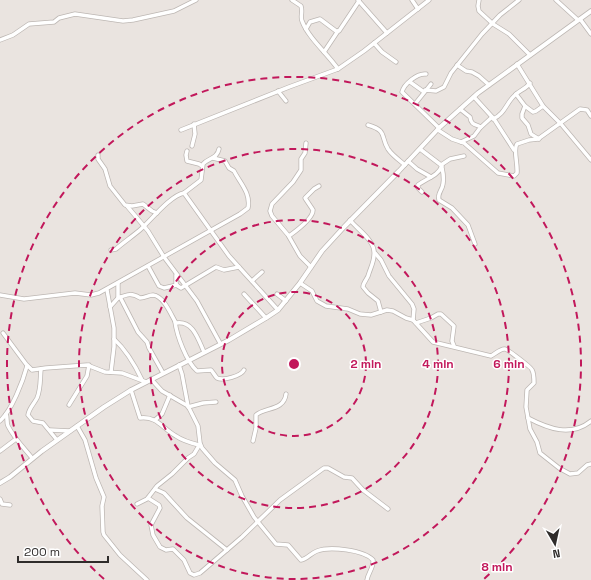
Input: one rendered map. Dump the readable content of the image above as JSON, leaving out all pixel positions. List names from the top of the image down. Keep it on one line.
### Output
{"scale_bar":"200 m","north":"bottom","rings":["2 min","4 min","6 min","8 min"]}
